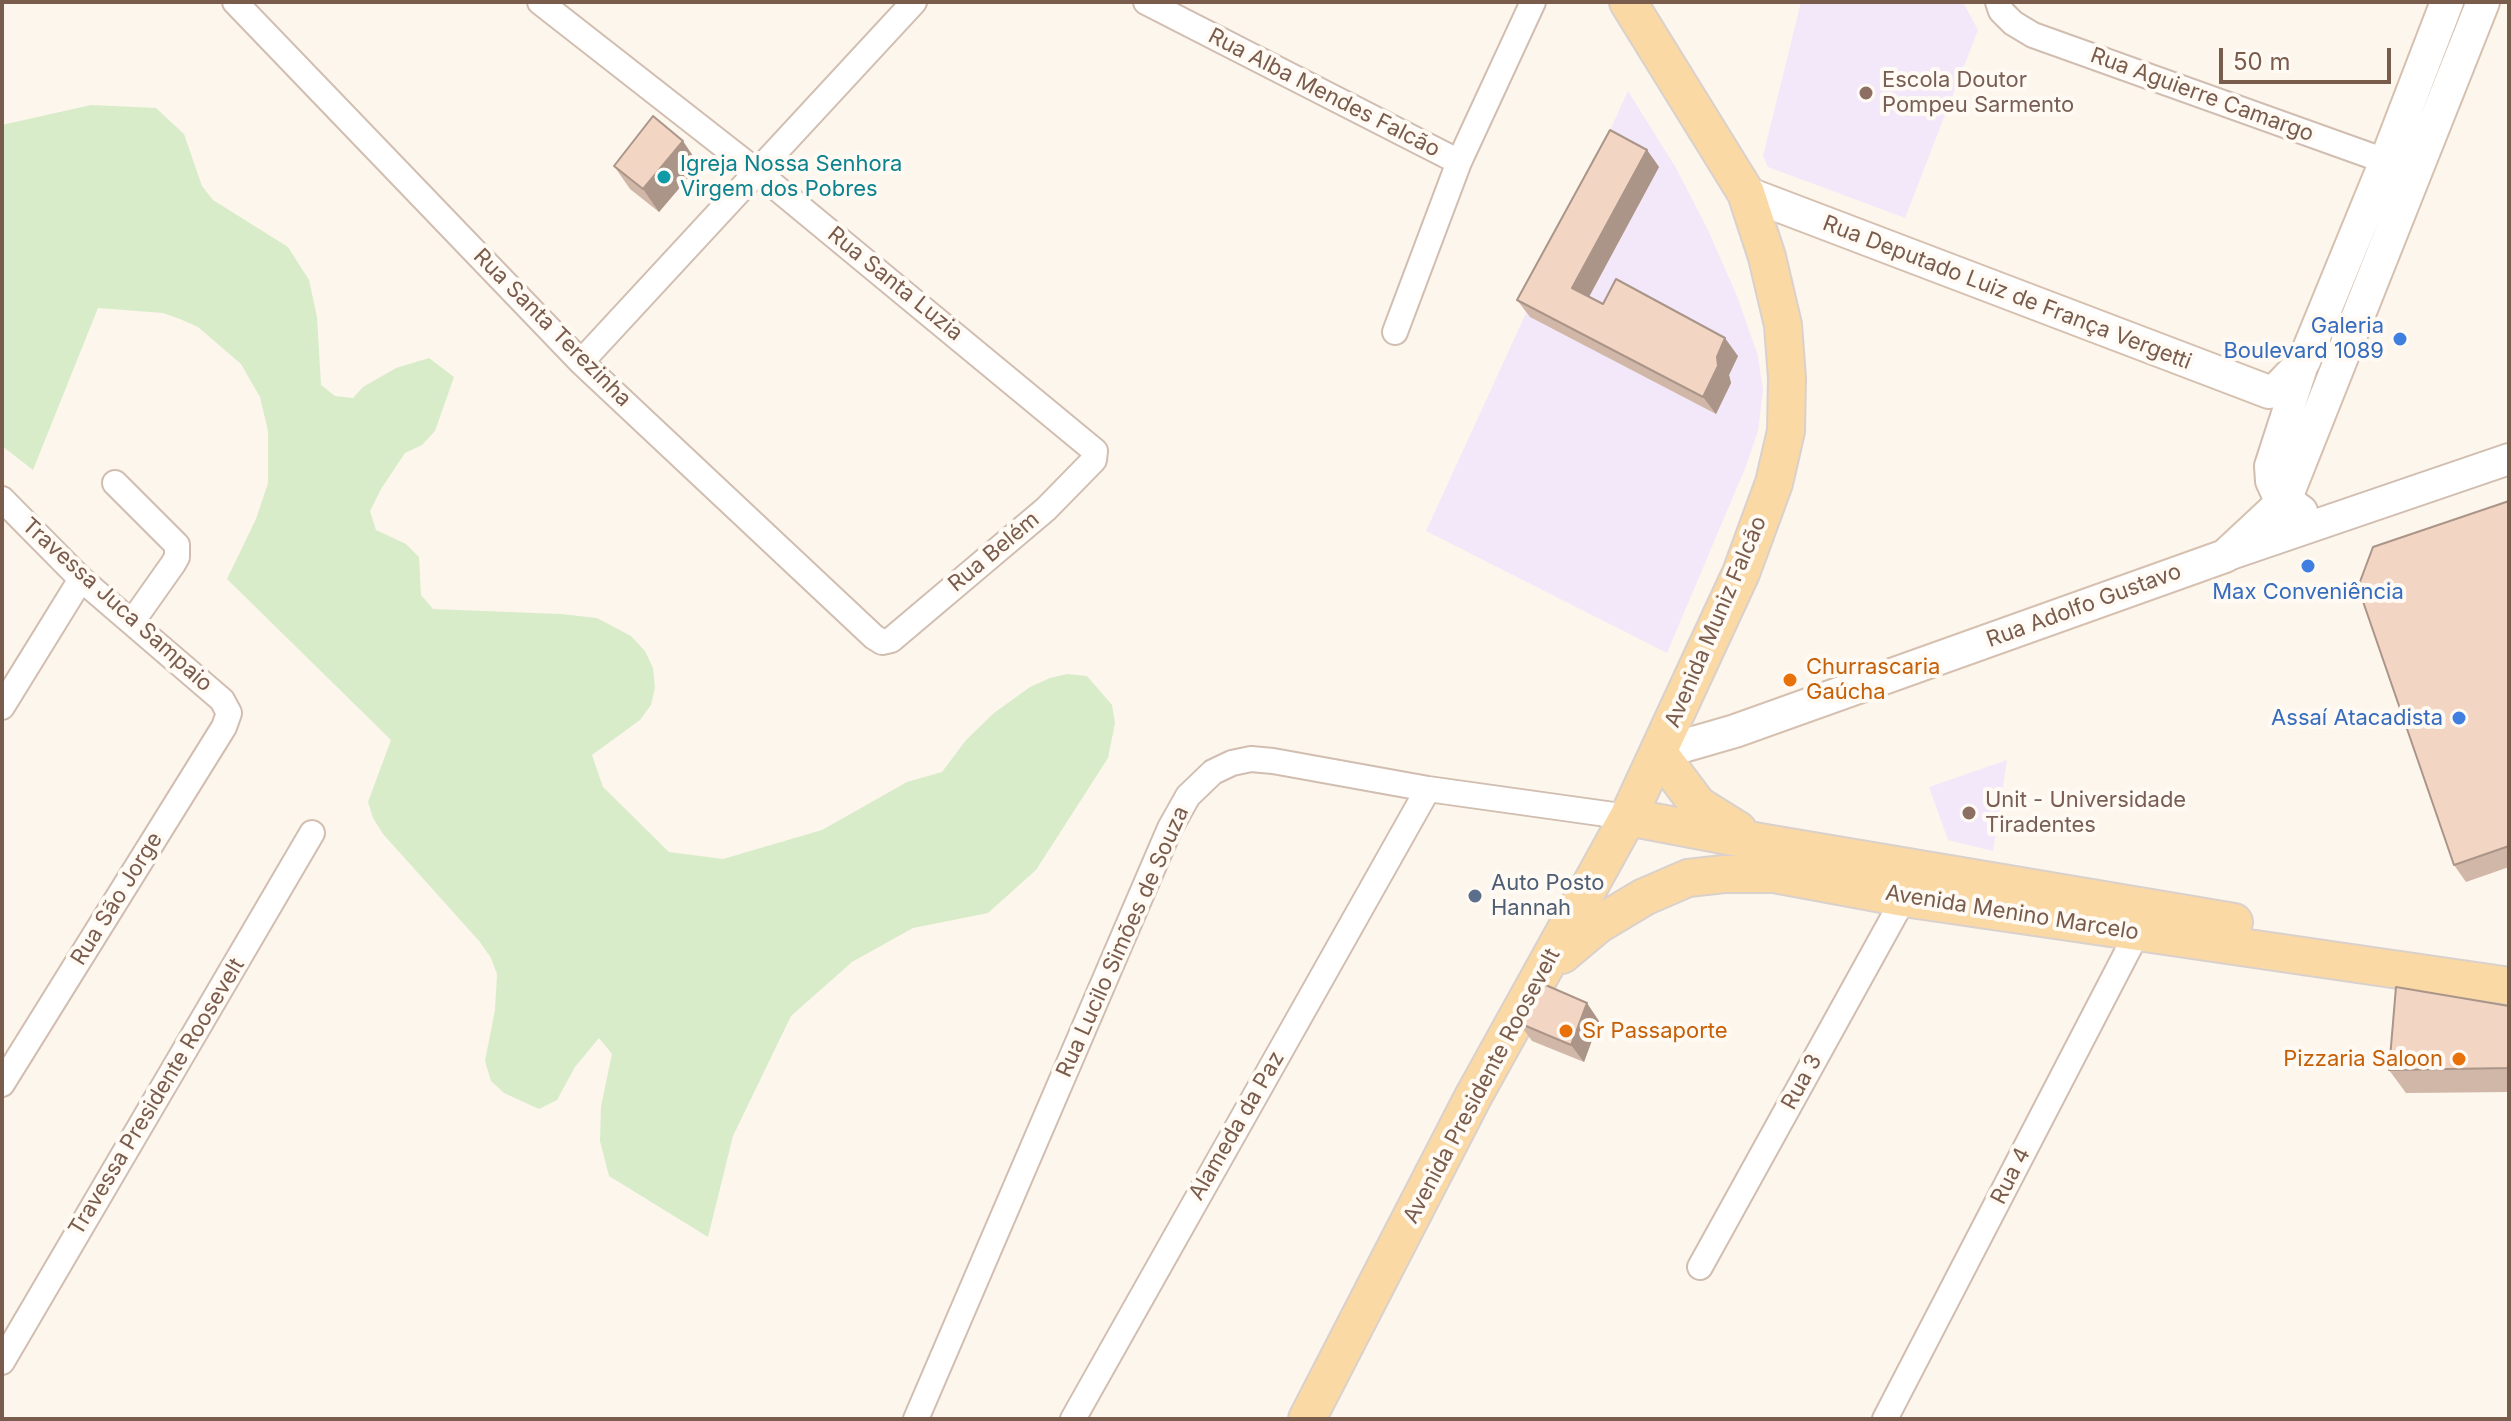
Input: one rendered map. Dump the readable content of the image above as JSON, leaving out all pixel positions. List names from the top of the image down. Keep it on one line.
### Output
{"streets":{"main road":["Rua Deputado Luiz de França Vergetti","Rua Adolfo Gustavo","Avenida Muniz Falcão","Avenida Menino Marcelo","Avenida Presidente Roosevelt"],"street":["Rua Alba Mendes Falcão","Rua Aguierre Camargo","Rua Santa Luzia","Rua Santa Terezinha","Rua Belém","Travessa Juca Sampaio","Rua São Jorge","Rua Lucilo Simões de Souza","Rua 3","Travessa Presidente Roosevelt","Alameda da Paz","Rua 4"]},"crossings":[["Rua Santa Luzia","Rua Belém"],["Rua Deputado Luiz de França Vergetti","Avenida Muniz Falcão"],["Rua Santa Terezinha","Rua Belém"],["Travessa Juca Sampaio","Rua São Jorge"],["Rua Adolfo Gustavo","Avenida Muniz Falcão"],["Rua Adolfo Gustavo","Avenida Presidente Roosevelt"],["Avenida Muniz Falcão","Avenida Presidente Roosevelt"],["Avenida Menino Marcelo","Rua Lucilo Simões de Souza"],["Avenida Menino Marcelo","Rua 3"],["Avenida Menino Marcelo","Avenida Presidente Roosevelt"],["Avenida Menino Marcelo","Rua 4"],["Rua Lucilo Simões de Souza","Avenida Presidente Roosevelt"],["Rua Lucilo Simões de Souza","Alameda da Paz"]],"places":["Escola Doutor Pompeu Sarmento","Igreja Nossa Senhora Virgem dos Pobres","Galeria Boulevard 1089","Max Conveniência","Churrascaria Gaúcha","Assaí Atacadista","Unit - Universidade Tiradentes","Auto Posto Hannah","Sr Passaporte","Pizzaria Saloon"],"scale_bar":"50 m"}
